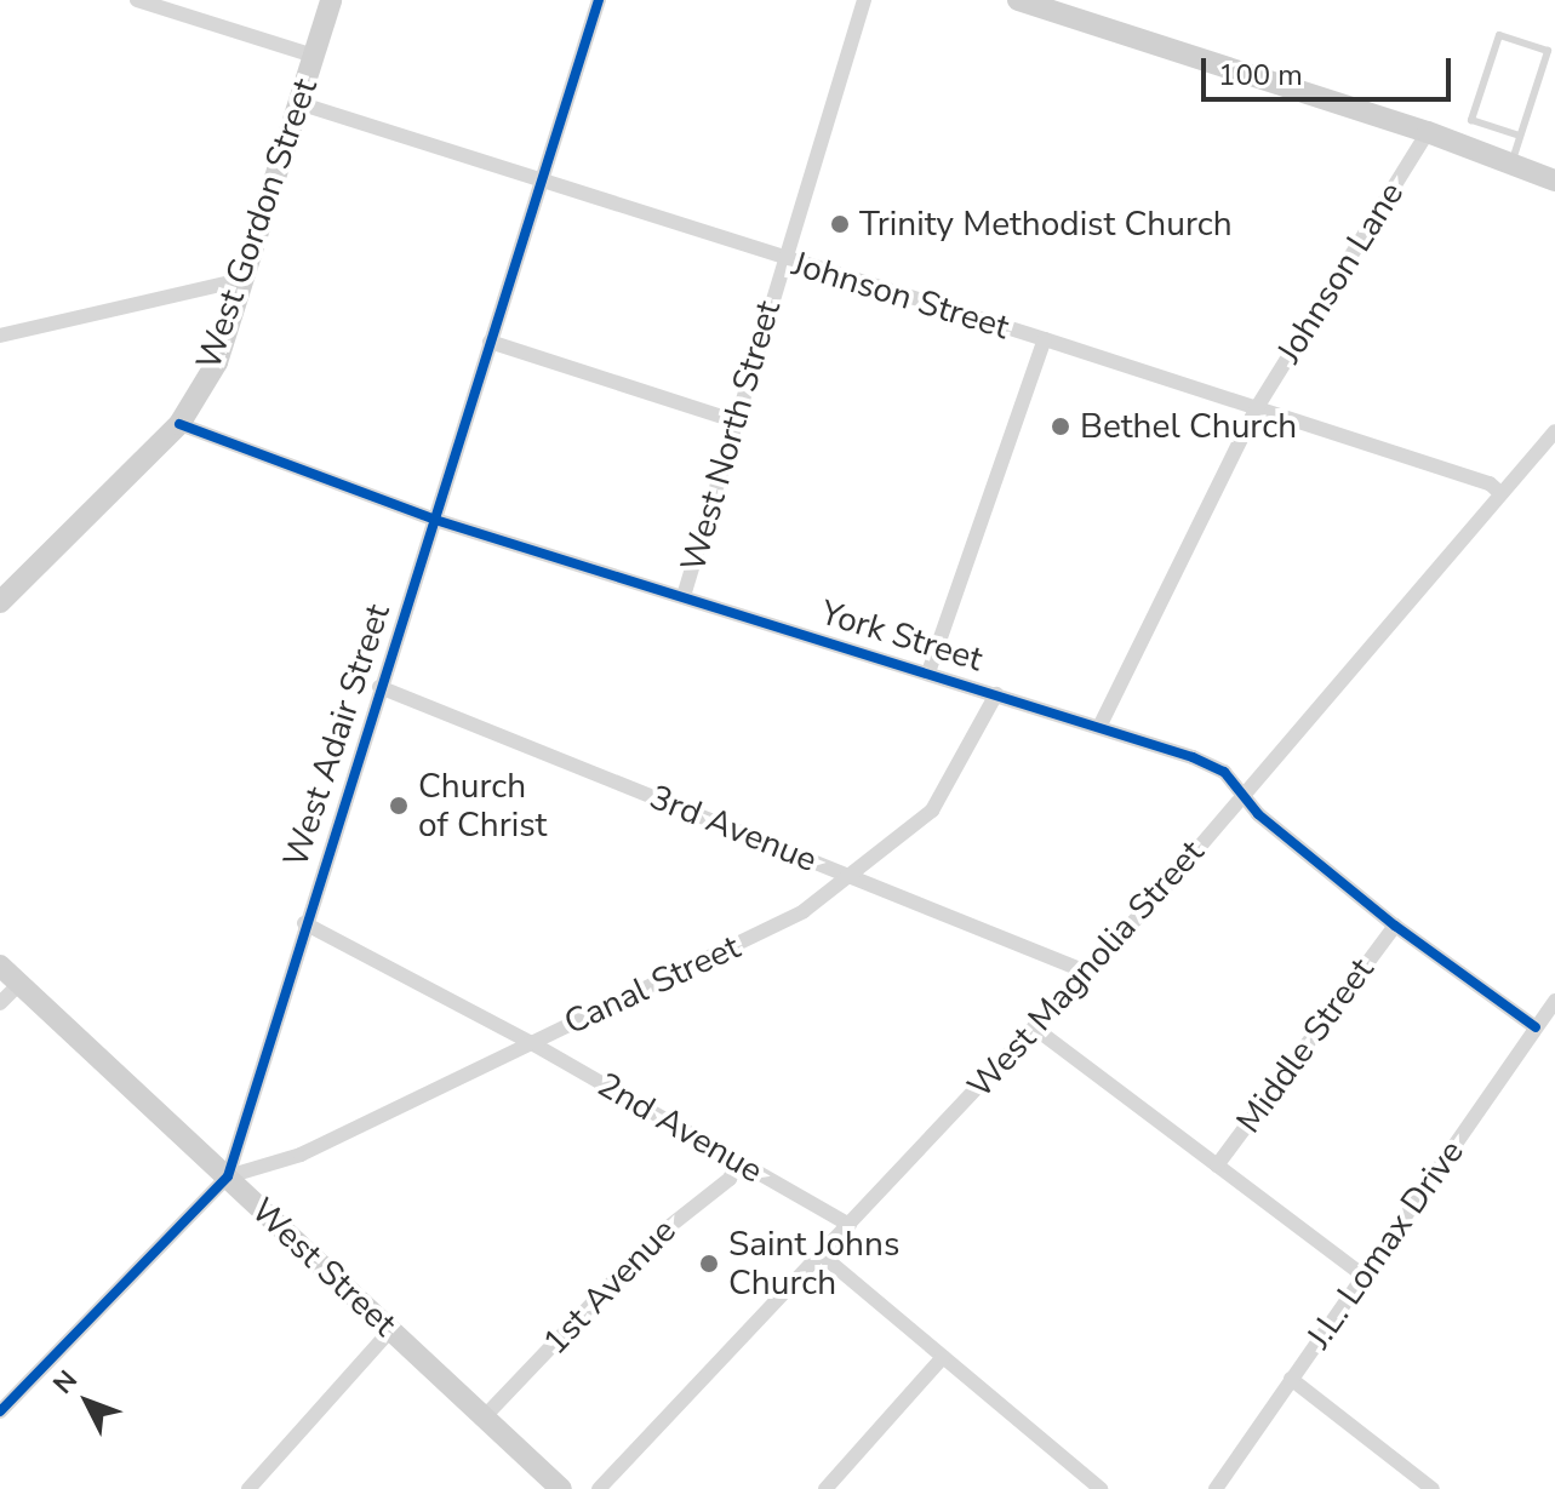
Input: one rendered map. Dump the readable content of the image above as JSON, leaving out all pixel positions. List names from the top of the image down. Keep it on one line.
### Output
{"streets":{"street":["West Gordon Street","Johnson Lane","Johnson Street","West North Street","York Street","West Adair Street","3rd Avenue","West Magnolia Street","Canal Street","Middle Street","2nd Avenue","J.L. Lomax Drive","West Street","1st Avenue"]},"crossings":[["West Gordon Street","Johnson Street"],["West Gordon Street","York Street"],["Johnson Lane","Johnson Street"],["Johnson Lane","York Street"],["Johnson Street","West North Street"],["Johnson Street","West Adair Street"],["Johnson Street","West Magnolia Street"],["West North Street","York Street"],["York Street","West Adair Street"],["York Street","West Magnolia Street"],["York Street","Canal Street"],["York Street","Middle Street"],["York Street","J.L. Lomax Drive"],["West Adair Street","3rd Avenue"],["West Adair Street","Canal Street"],["West Adair Street","2nd Avenue"],["West Adair Street","West Street"],["3rd Avenue","West Magnolia Street"],["3rd Avenue","Canal Street"],["West Magnolia Street","2nd Avenue"],["Canal Street","2nd Avenue"],["Canal Street","West Street"],["2nd Avenue","1st Avenue"],["West Street","1st Avenue"]],"places":["Trinity Methodist Church","Bethel Church","Church of Christ","Saint Johns Church"],"scale_bar":"100 m","north":"top left"}
